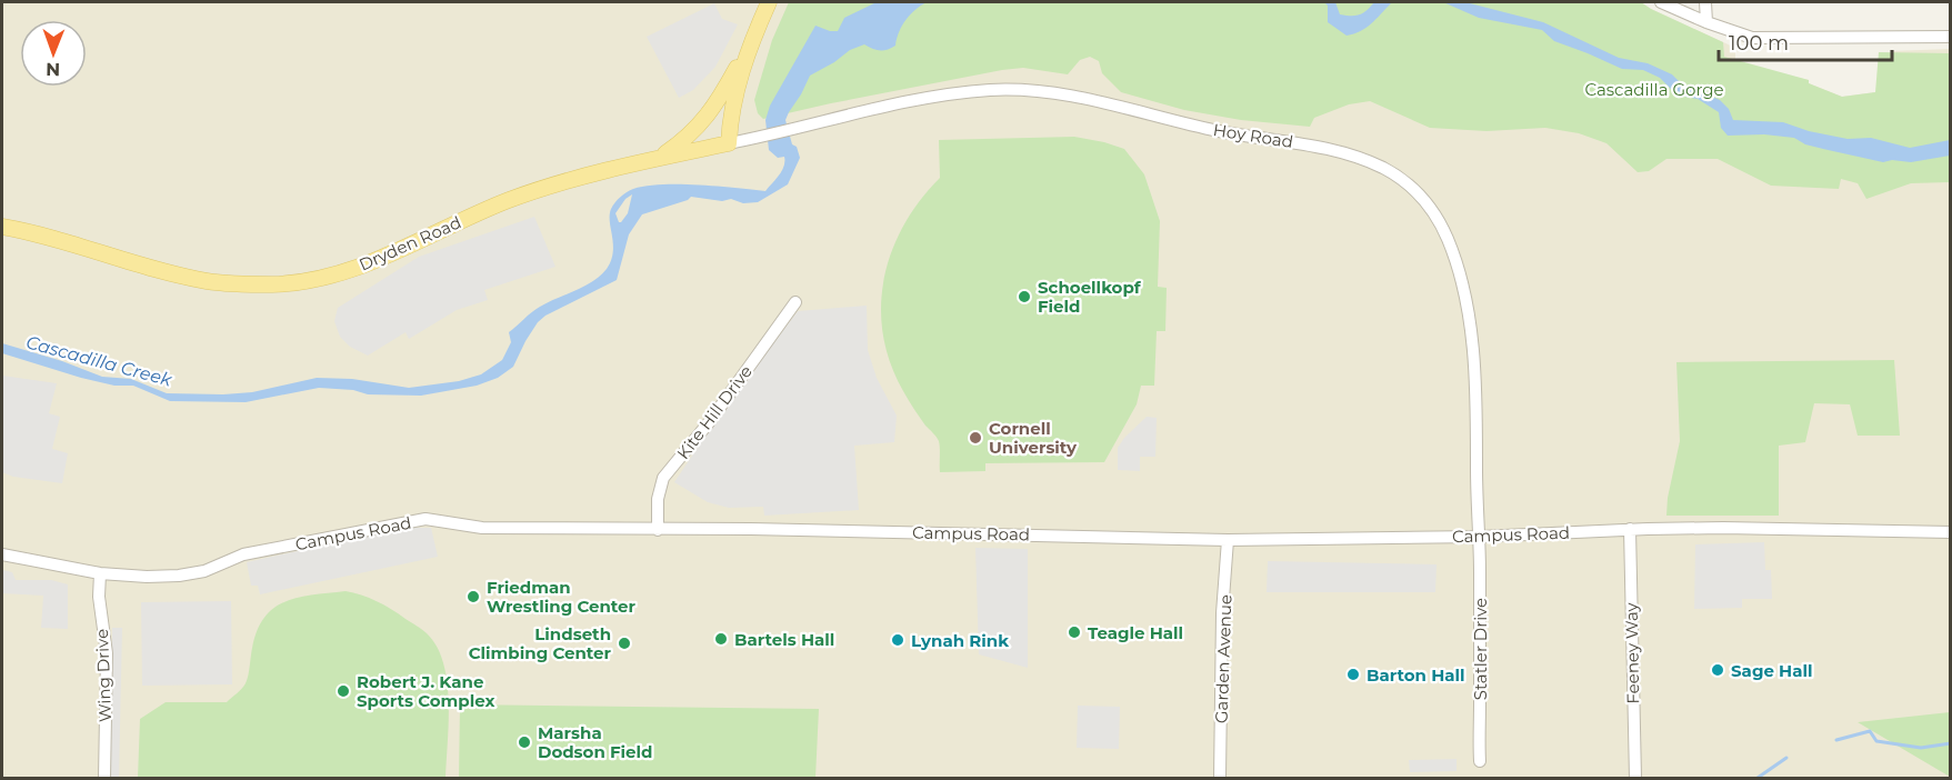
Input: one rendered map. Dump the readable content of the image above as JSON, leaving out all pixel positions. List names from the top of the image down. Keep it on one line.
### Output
{"streets":{"main road":["Dryden Road"],"street":["Hoy Road","Kite Hill Drive","Campus Road","Statler Drive","Feeney Way","Garden Avenue","Wing Drive"]},"crossings":[["Hoy Road","Dryden Road"],["Hoy Road","Campus Road"],["Hoy Road","Statler Drive"],["Kite Hill Drive","Campus Road"],["Campus Road","Statler Drive"],["Campus Road","Feeney Way"],["Campus Road","Garden Avenue"],["Campus Road","Wing Drive"]],"water":["Cascadilla Creek"],"parks":["Cascadilla Gorge"],"places":["Schoellkopf Field","Cornell University","Friedman Wrestling Center","Teagle Hall","Bartels Hall","Lynah Rink","Lindseth Climbing Center","Sage Hall","Barton Hall","Robert J. Kane Sports Complex","Marsha Dodson Field"],"scale_bar":"100 m","north":"bottom"}
